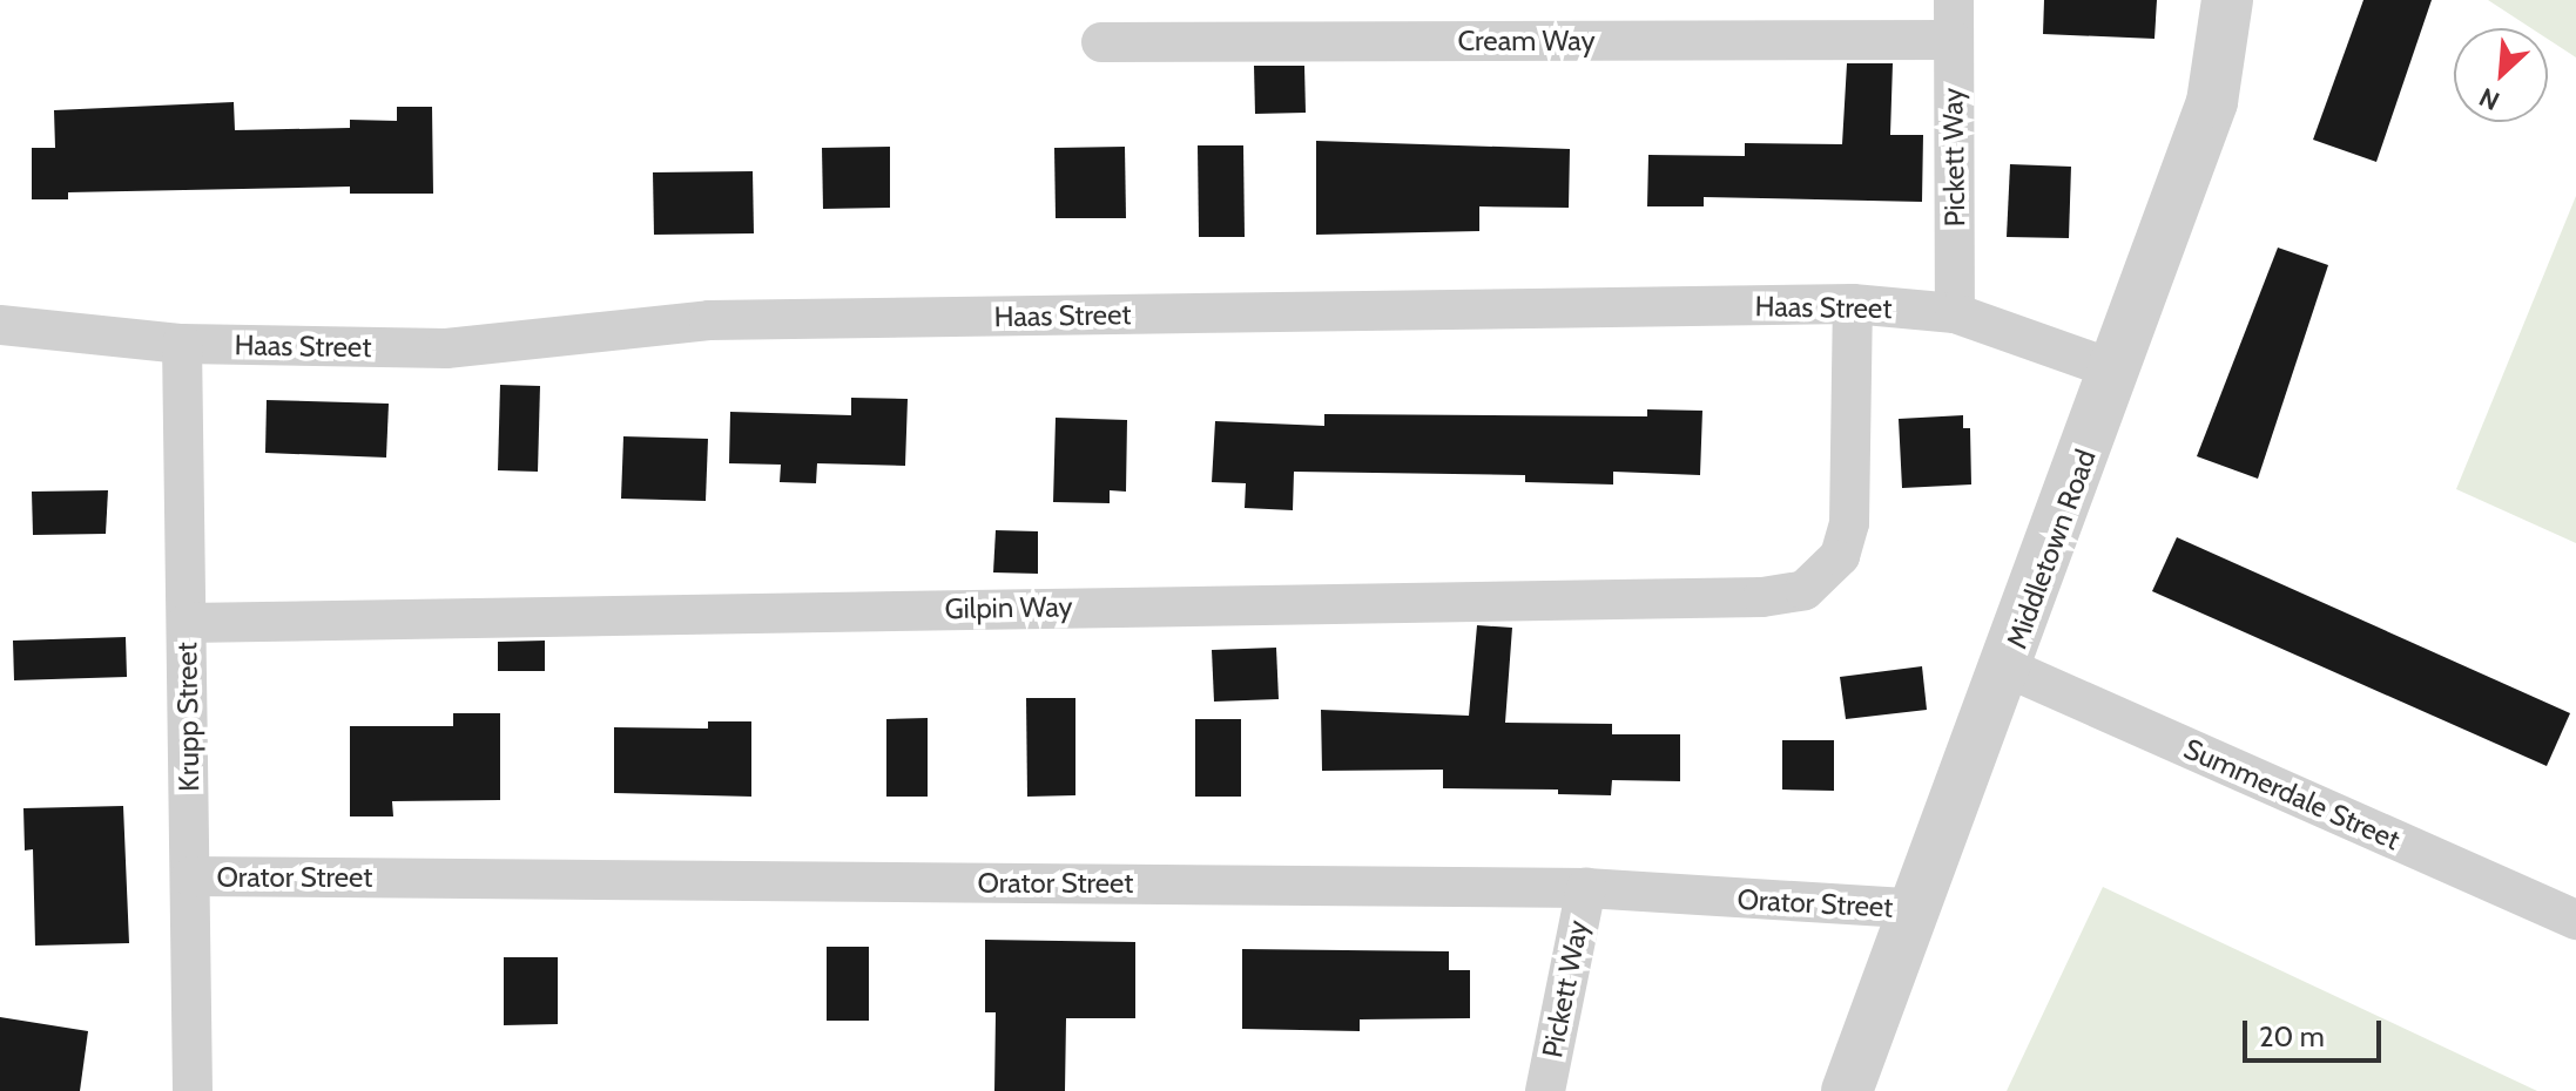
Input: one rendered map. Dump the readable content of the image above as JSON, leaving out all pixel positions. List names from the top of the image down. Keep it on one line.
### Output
{"streets":{"street":["Cream Way","Pickett Way","Haas Street","Middletown Road","Gilpin Way","Krupp Street","Summerdale Street","Orator Street"]},"crossings":[["Cream Way","Pickett Way"],["Pickett Way","Haas Street"],["Pickett Way","Orator Street"],["Haas Street","Middletown Road"],["Haas Street","Gilpin Way"],["Haas Street","Krupp Street"],["Middletown Road","Summerdale Street"],["Middletown Road","Orator Street"],["Gilpin Way","Krupp Street"],["Krupp Street","Orator Street"]],"scale_bar":"20 m","north":"bottom left"}
